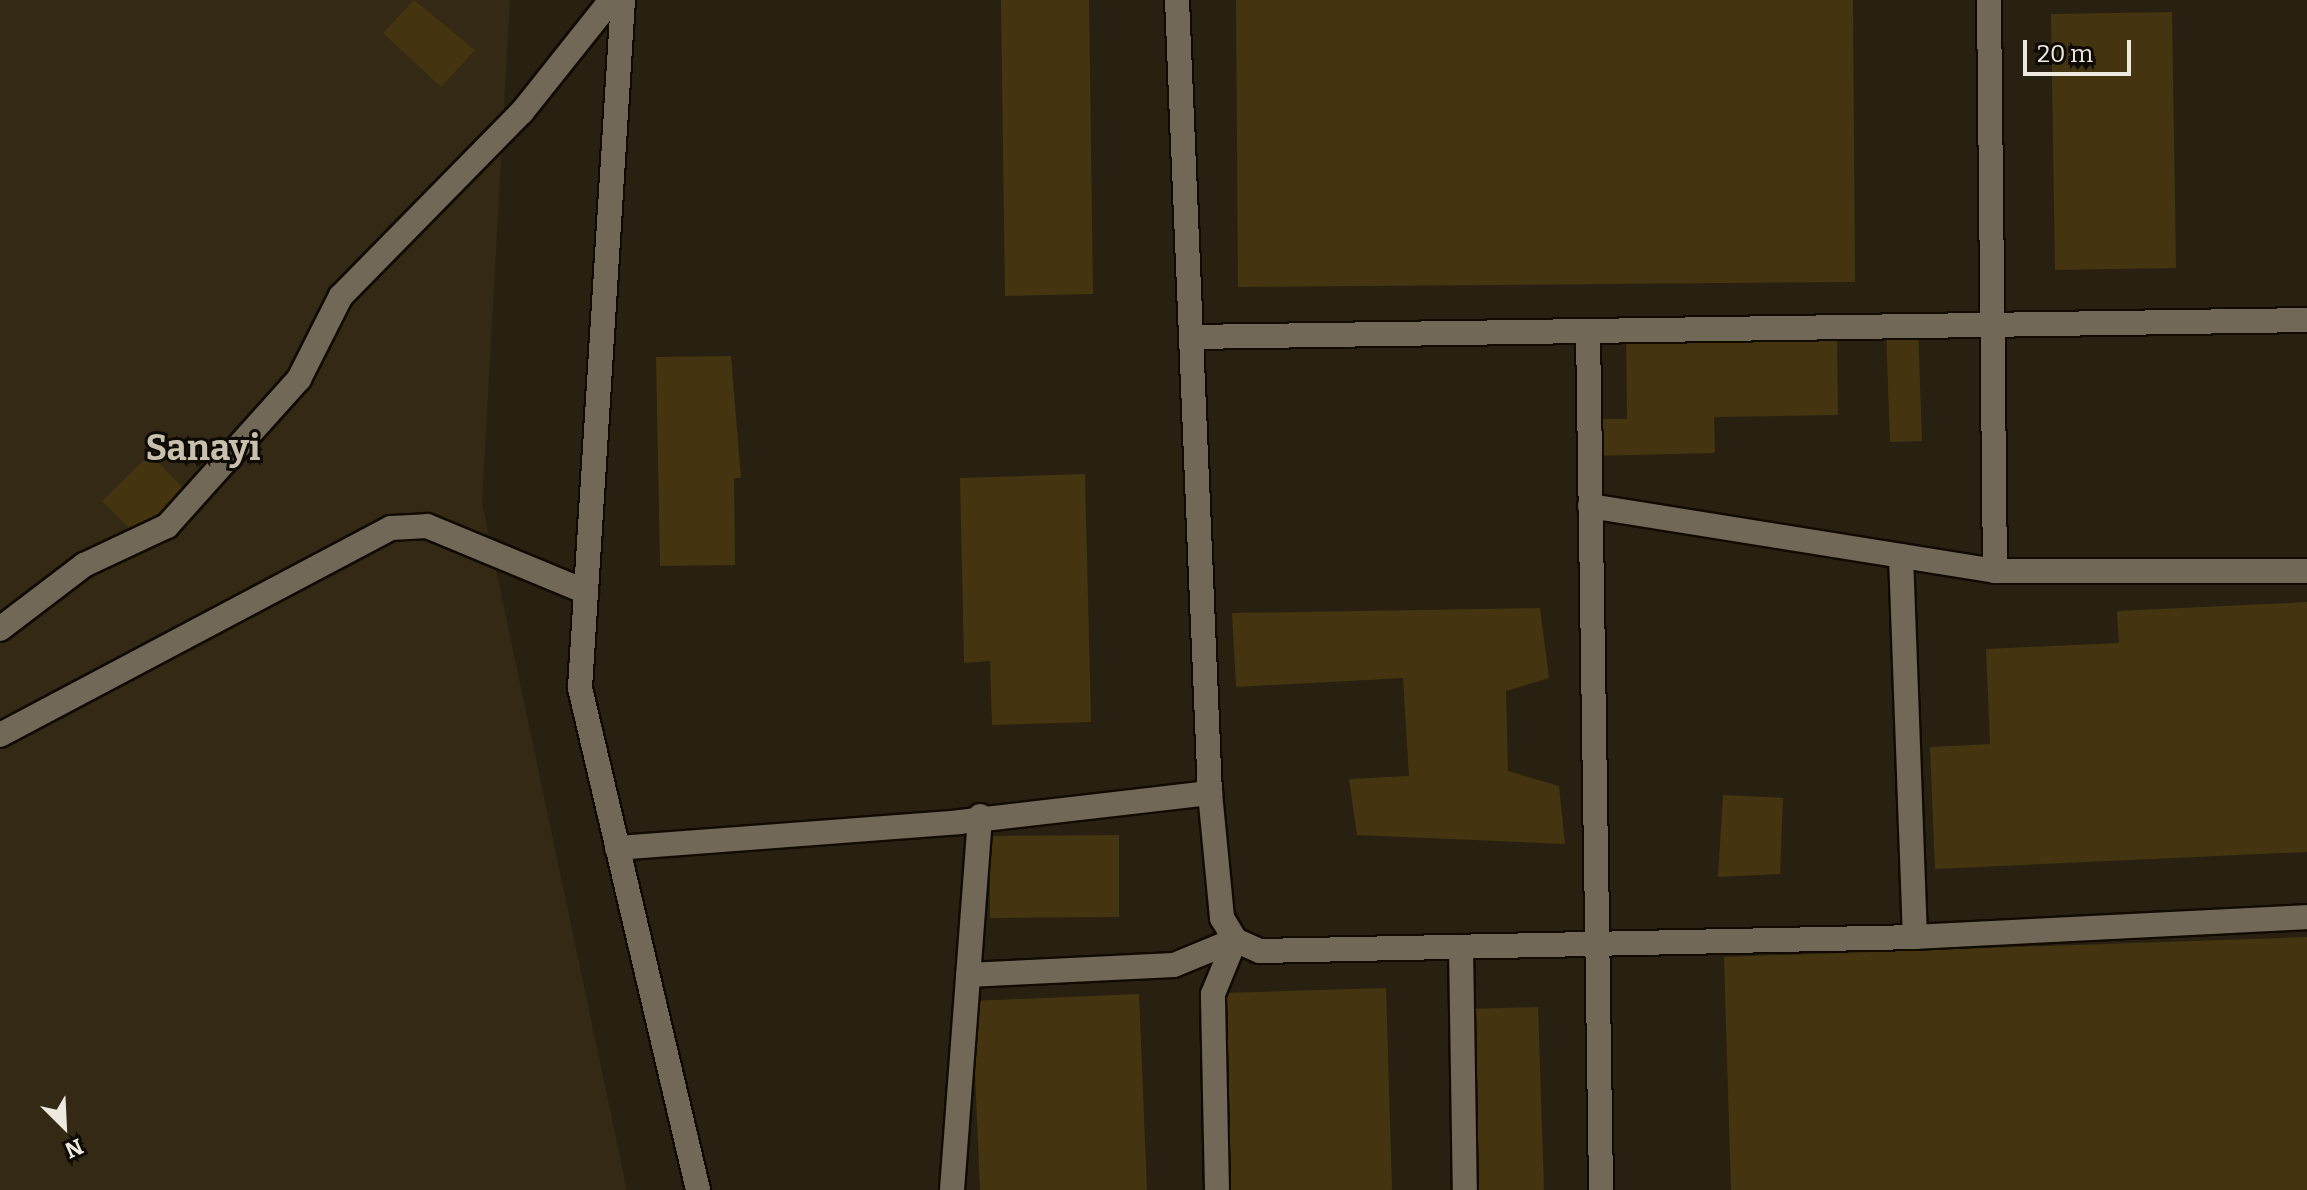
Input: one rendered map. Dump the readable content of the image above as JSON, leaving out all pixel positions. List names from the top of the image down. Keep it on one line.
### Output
{"districts":["Sanayi"],"scale_bar":"20 m","north":"bottom right"}
